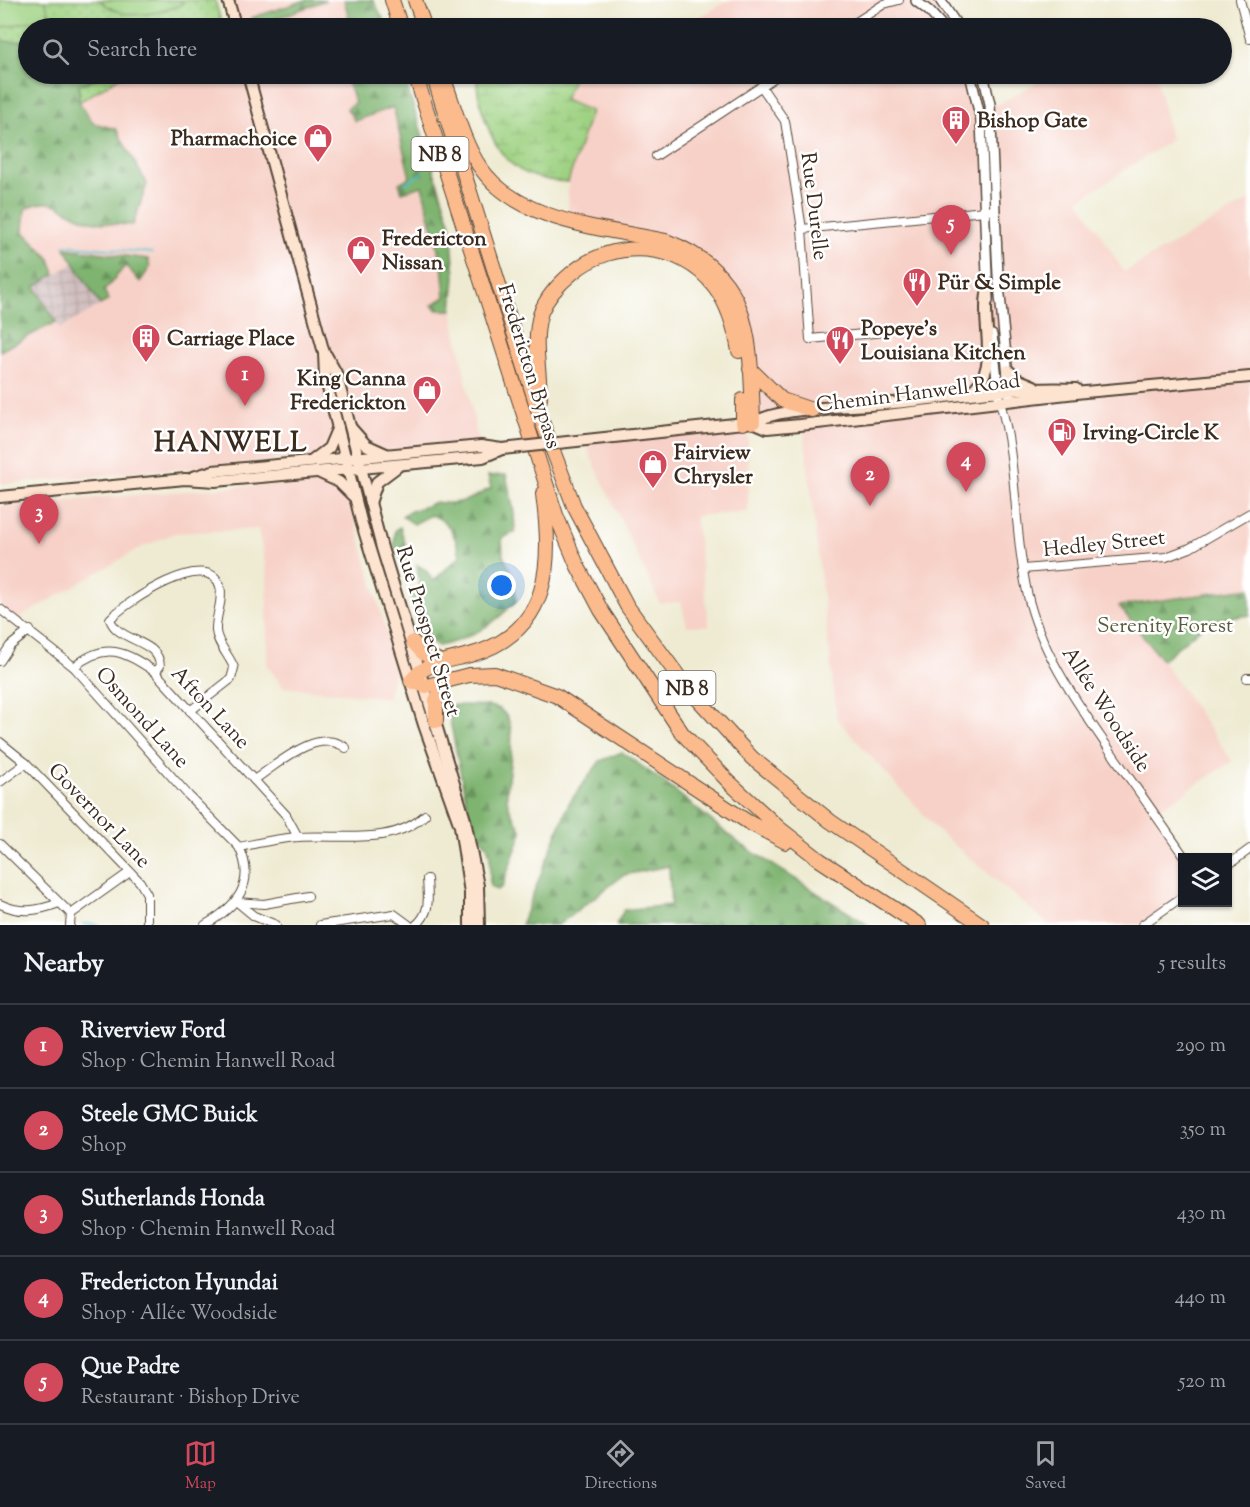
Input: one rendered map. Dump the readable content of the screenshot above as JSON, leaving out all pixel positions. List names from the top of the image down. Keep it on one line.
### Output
{"streets":{"highway":["NB 8","Fredericton Bypass"],"main road":["Chemin Hanwell Road","Rue Prospect Street"],"street":["Rue Durelle","Hedley Street","Afton Lane","Allée Woodside","Osmond Lane","Governor Lane"]},"crossings":[["NB 8","Fredericton Bypass"],["Chemin Hanwell Road","Rue Prospect Street"],["Chemin Hanwell Road","Allée Woodside"],["Hedley Street","Allée Woodside"],["Afton Lane","Osmond Lane"]],"districts":["HANWELL"],"parks":["Serenity Forest"],"places":{"building":["Bishop Gate","Carriage Place"],"shop":["Pharmachoice","Fredericton Nissan","King Canna Frederickton","Fairview Chrysler"],"restaurant":["Pür & Simple","Popeye’s Louisiana Kitchen"],"fuel station":["Irving-Circle K"]},"page":{"search":"Search here","pins":["5","1","4","2","3"],"heading":["Nearby","5 results"],"list":[{"mark":"1","name":"Riverview Ford","note":"Shop · Chemin Hanwell Road","value":"290 m"},{"mark":"2","name":"Steele GMC Buick","note":"Shop","value":"350 m"},{"mark":"3","name":"Sutherlands Honda","note":"Shop · Chemin Hanwell Road","value":"430 m"},{"mark":"4","name":"Fredericton Hyundai","note":"Shop · Allée Woodside","value":"440 m"},{"mark":"5","name":"Que Padre","note":"Restaurant · Bishop Drive","value":"520 m"}],"nav":["Map","Directions","Saved"]}}
